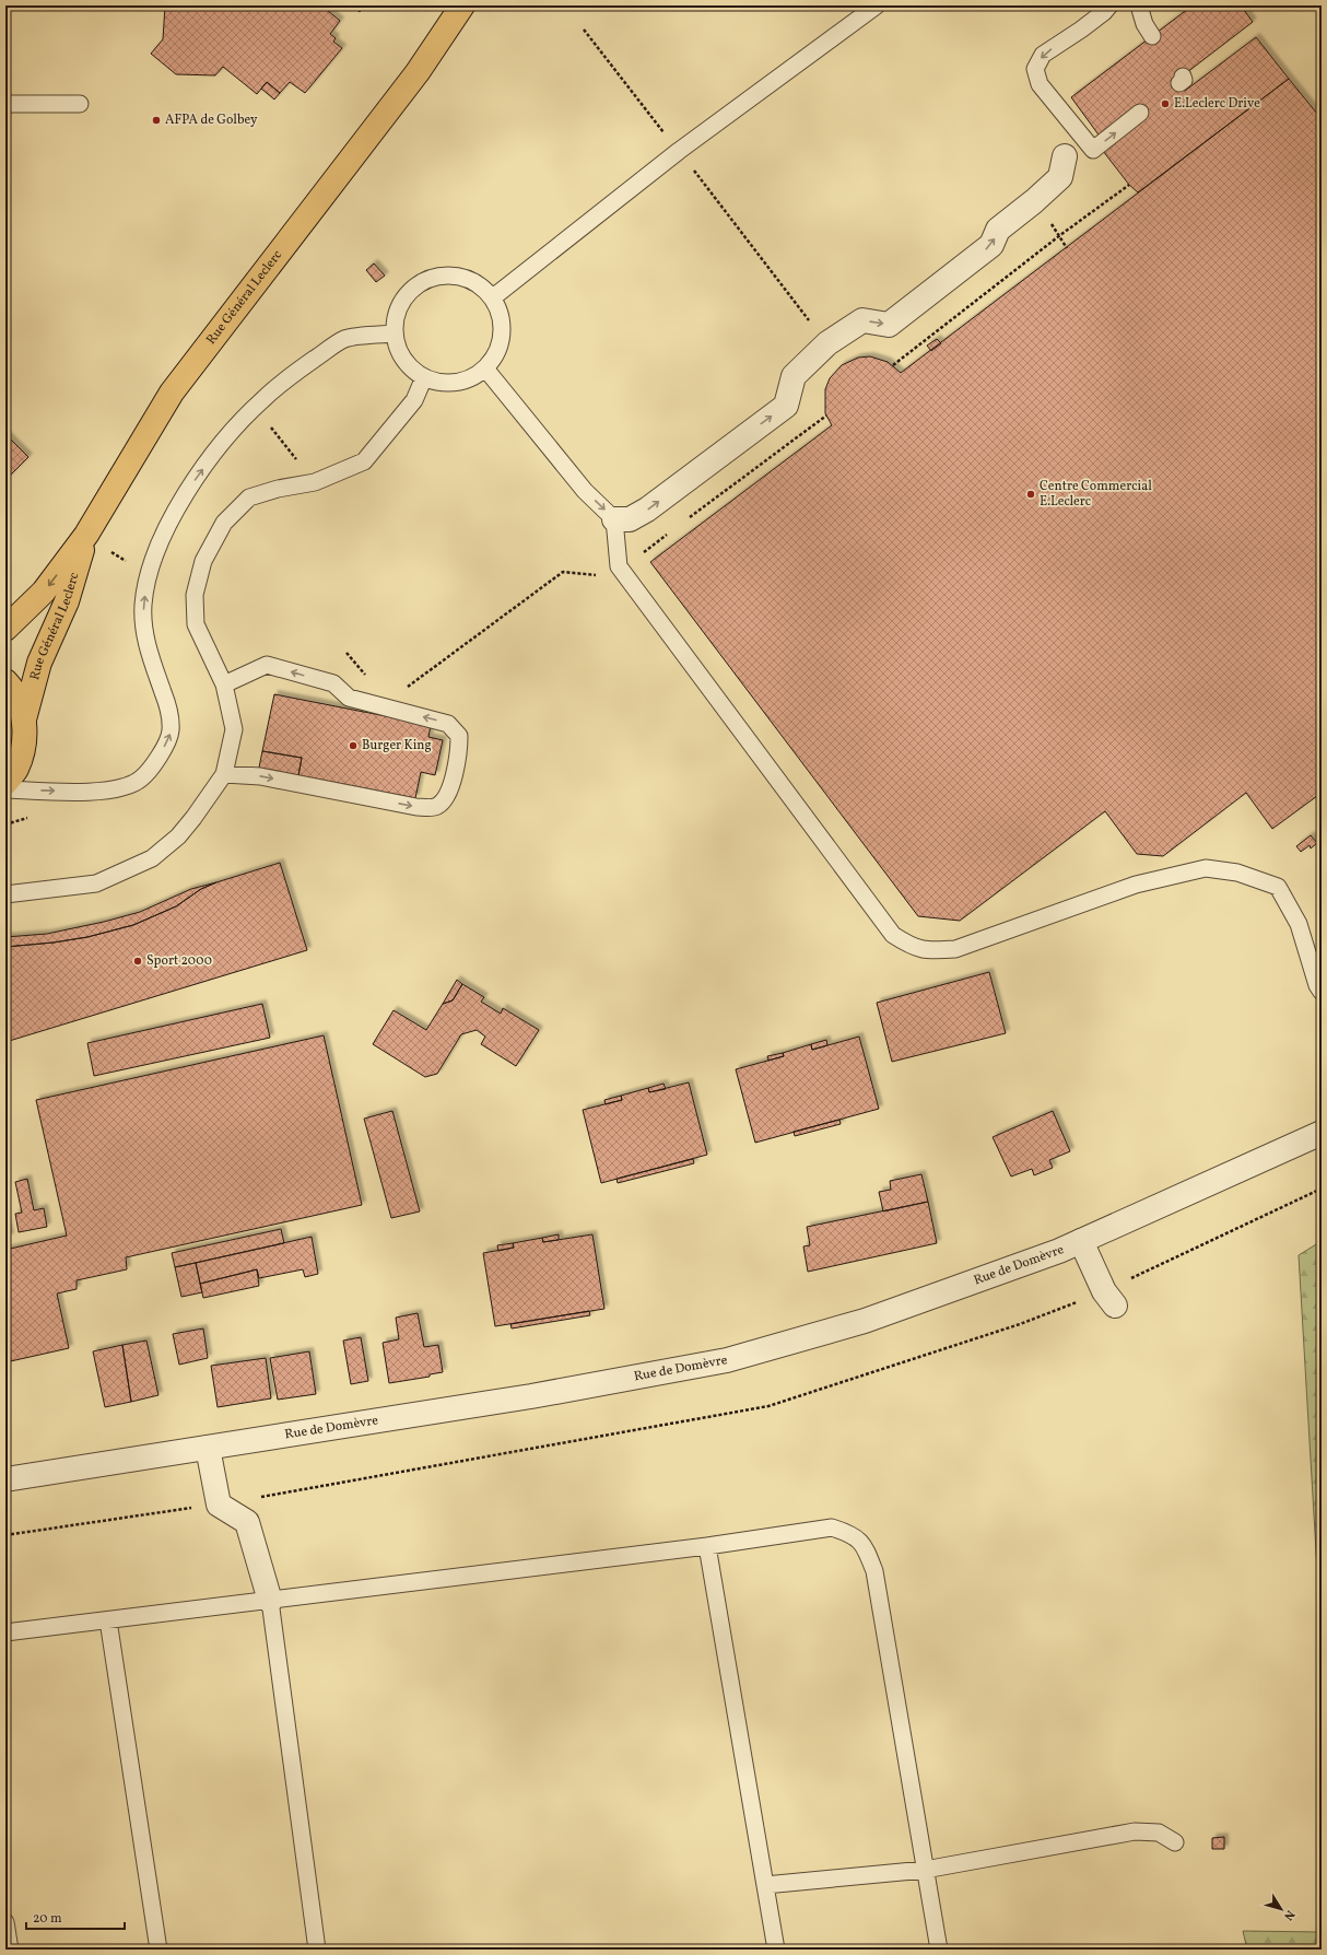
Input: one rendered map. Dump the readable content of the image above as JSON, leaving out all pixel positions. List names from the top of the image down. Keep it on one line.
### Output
{"streets":{"main road":["Rue Général Leclerc"],"street":["Rue de Domèvre"]},"places":["E.Leclerc Drive","AFPA de Golbey","Centre Commercial E.Leclerc","Burger King","Sport 2000"],"scale_bar":"20 m","north":"bottom right"}
